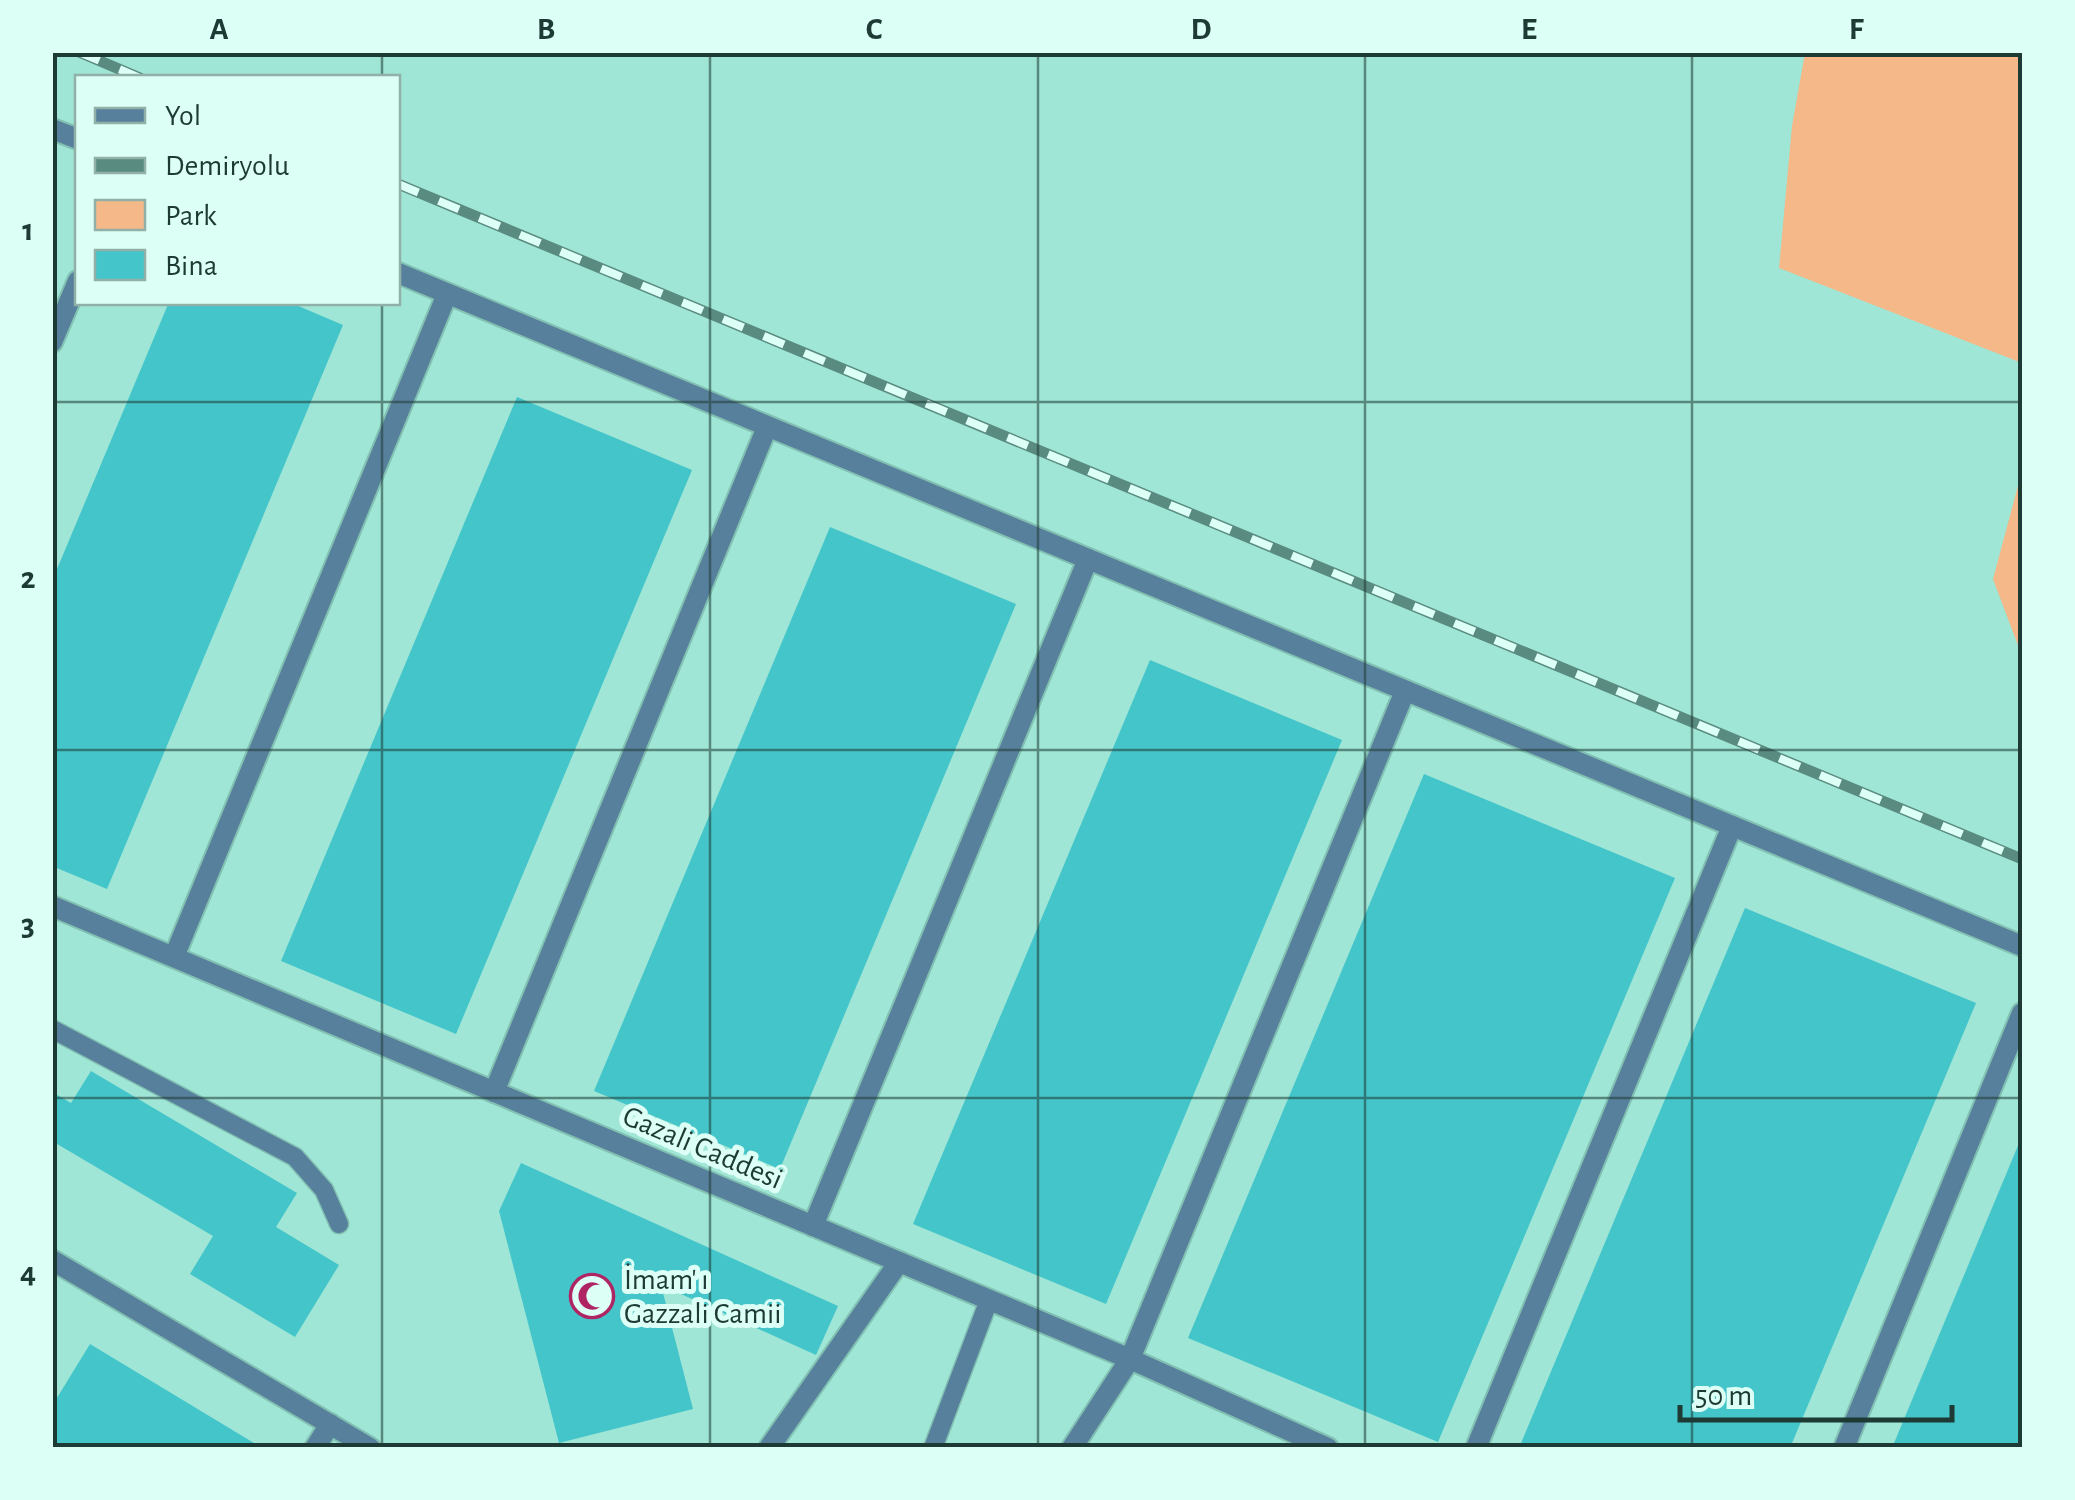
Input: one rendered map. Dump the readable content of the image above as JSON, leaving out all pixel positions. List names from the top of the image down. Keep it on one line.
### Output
{"streets":{"street":["Gazali Caddesi"]},"places":{"mosque":["İmam' ı Gazzali Camii"]},"legend":["Yol","Demiryolu","Park","Bina"],"scale_bar":"50 m","grid":{"columns":["A","B","C","D","E","F"],"rows":["1","2","3","4"]}}
